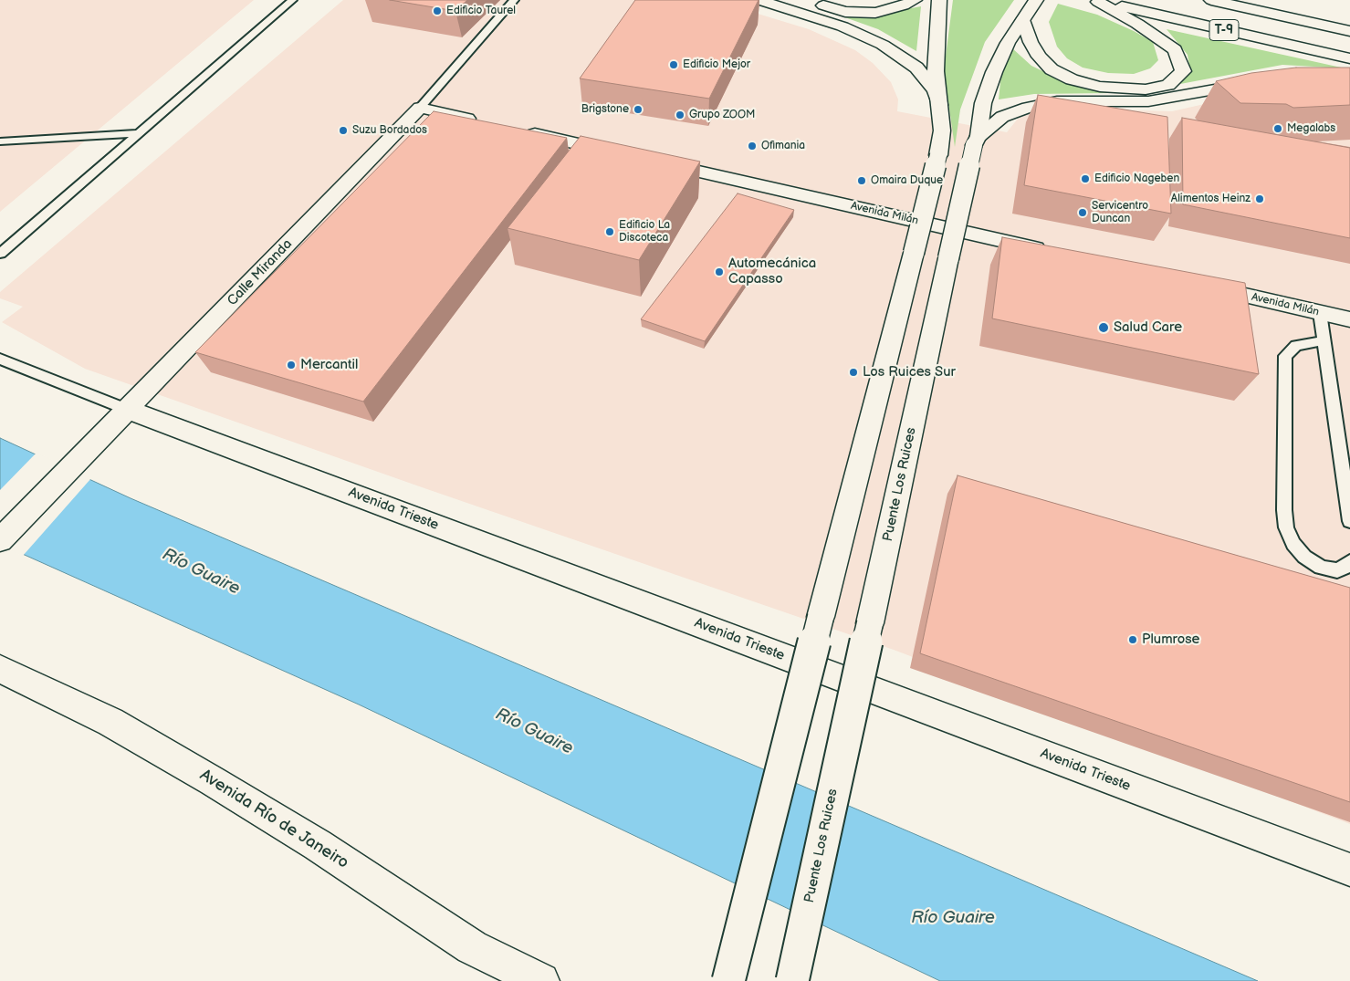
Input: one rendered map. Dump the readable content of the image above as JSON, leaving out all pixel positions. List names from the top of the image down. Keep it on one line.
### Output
{"streets":{"main road":["T-9","Avenida Milán","Calle Miranda","Puente Los Ruices","Avenida Trieste","Avenida Río de Janeiro"]},"crossings":[["Calle Miranda","Avenida Trieste"]],"water":["Río Guaire"],"places":["Edificio Taurel","Edificio Mejor","Brigstone","Grupo ZOOM","Megalabs","Suzu Bordados","Ofimania","Edificio Nageben","Omaira Duque","Alimentos Heinz","Servicentro Duncan","Edificio La Discoteca","Automecánica Capasso","Salud Care","Mercantil","Los Ruices Sur","Plumrose"]}
